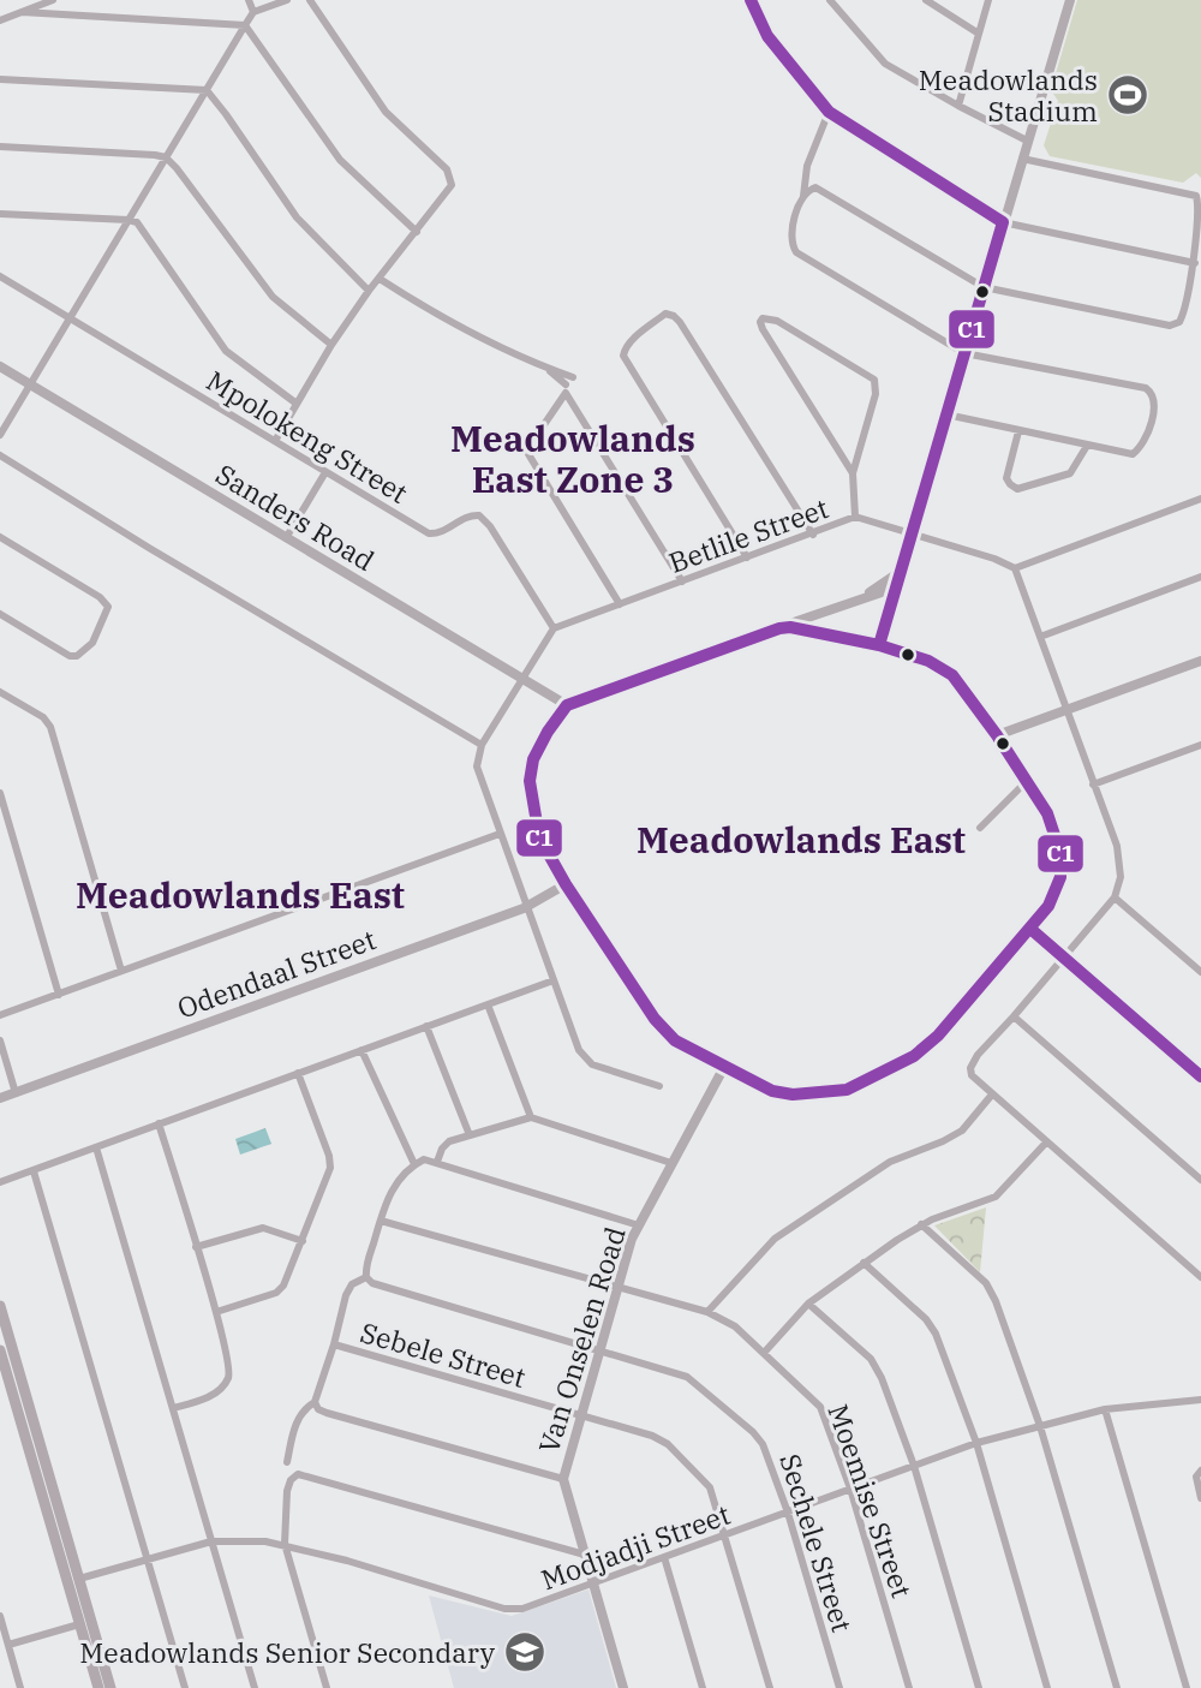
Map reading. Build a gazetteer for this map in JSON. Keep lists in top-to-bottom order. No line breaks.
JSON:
{"streets":{"street":["Mpolokeng Street","Sanders Road","Betlile Street","Odendaal Street","Van Onselen Road","Sebele Street","Moemise Street","Sechele Street","Modjadji Street"]},"crossings":[["Mpolokeng Street","Betlile Street"],["Van Onselen Road","Sebele Street"],["Van Onselen Road","Moemise Street"],["Van Onselen Road","Sechele Street"],["Van Onselen Road","Modjadji Street"],["Sebele Street","Modjadji Street"],["Moemise Street","Modjadji Street"],["Sechele Street","Modjadji Street"]],"districts":["Meadowlands East Zone 3","Meadowlands East","Meadowlands East"],"places":{"sports":["Meadowlands Stadium"],"school or university":["Meadowlands Senior Secondary"]},"lines":["transit line C1"]}
